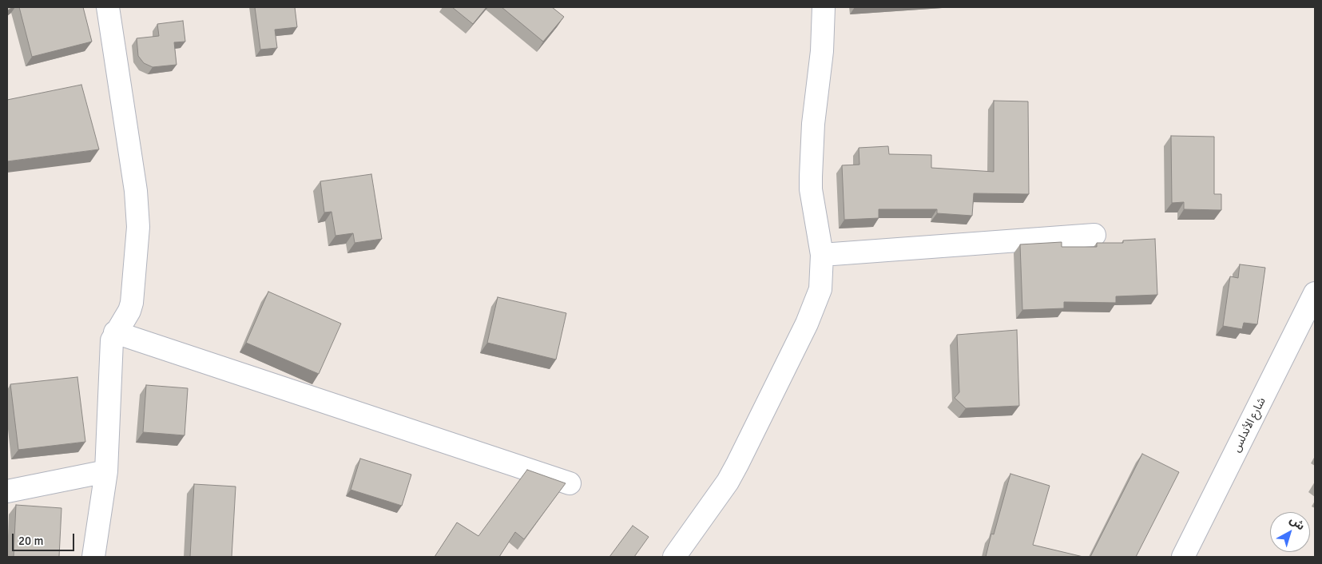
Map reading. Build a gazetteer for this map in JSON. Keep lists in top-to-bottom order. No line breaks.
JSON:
{"streets":{"street":["شارع الأندلس"]},"scale_bar":"20 m","north":"top right"}
